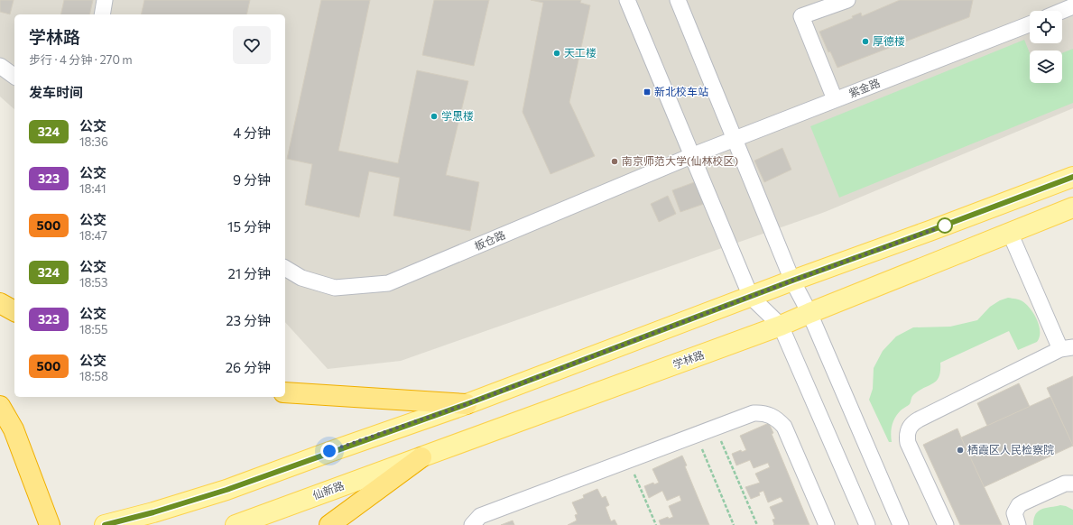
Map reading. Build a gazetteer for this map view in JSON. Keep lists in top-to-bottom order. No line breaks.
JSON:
{"streets":{"main road":["学林路","仙新路"],"street":["紫金路","板仓路"]},"crossings":[["紫金路","板仓路"],["学林路","仙新路"]],"places":{"other":["厚德楼","天工楼","学思楼","南京师范大学(仙林校区)","栖霞区人民检察院"],"transit":["新北校车站"]},"lines":["bus line 324"],"page":{"heading":[["学林路","步行 · 4 分钟 · 270 m"],"发车时间"],"list":[{"mark":"324","name":"公交","note":"18:36","value":"4 分钟"},{"mark":"323","name":"公交","note":"18:41","value":"9 分钟"},{"mark":"500","name":"公交","note":"18:47","value":"15 分钟"},{"mark":"324","name":"公交","note":"18:53","value":"21 分钟"},{"mark":"323","name":"公交","note":"18:55","value":"23 分钟"},{"mark":"500","name":"公交","note":"18:58","value":"26 分钟"}]}}
